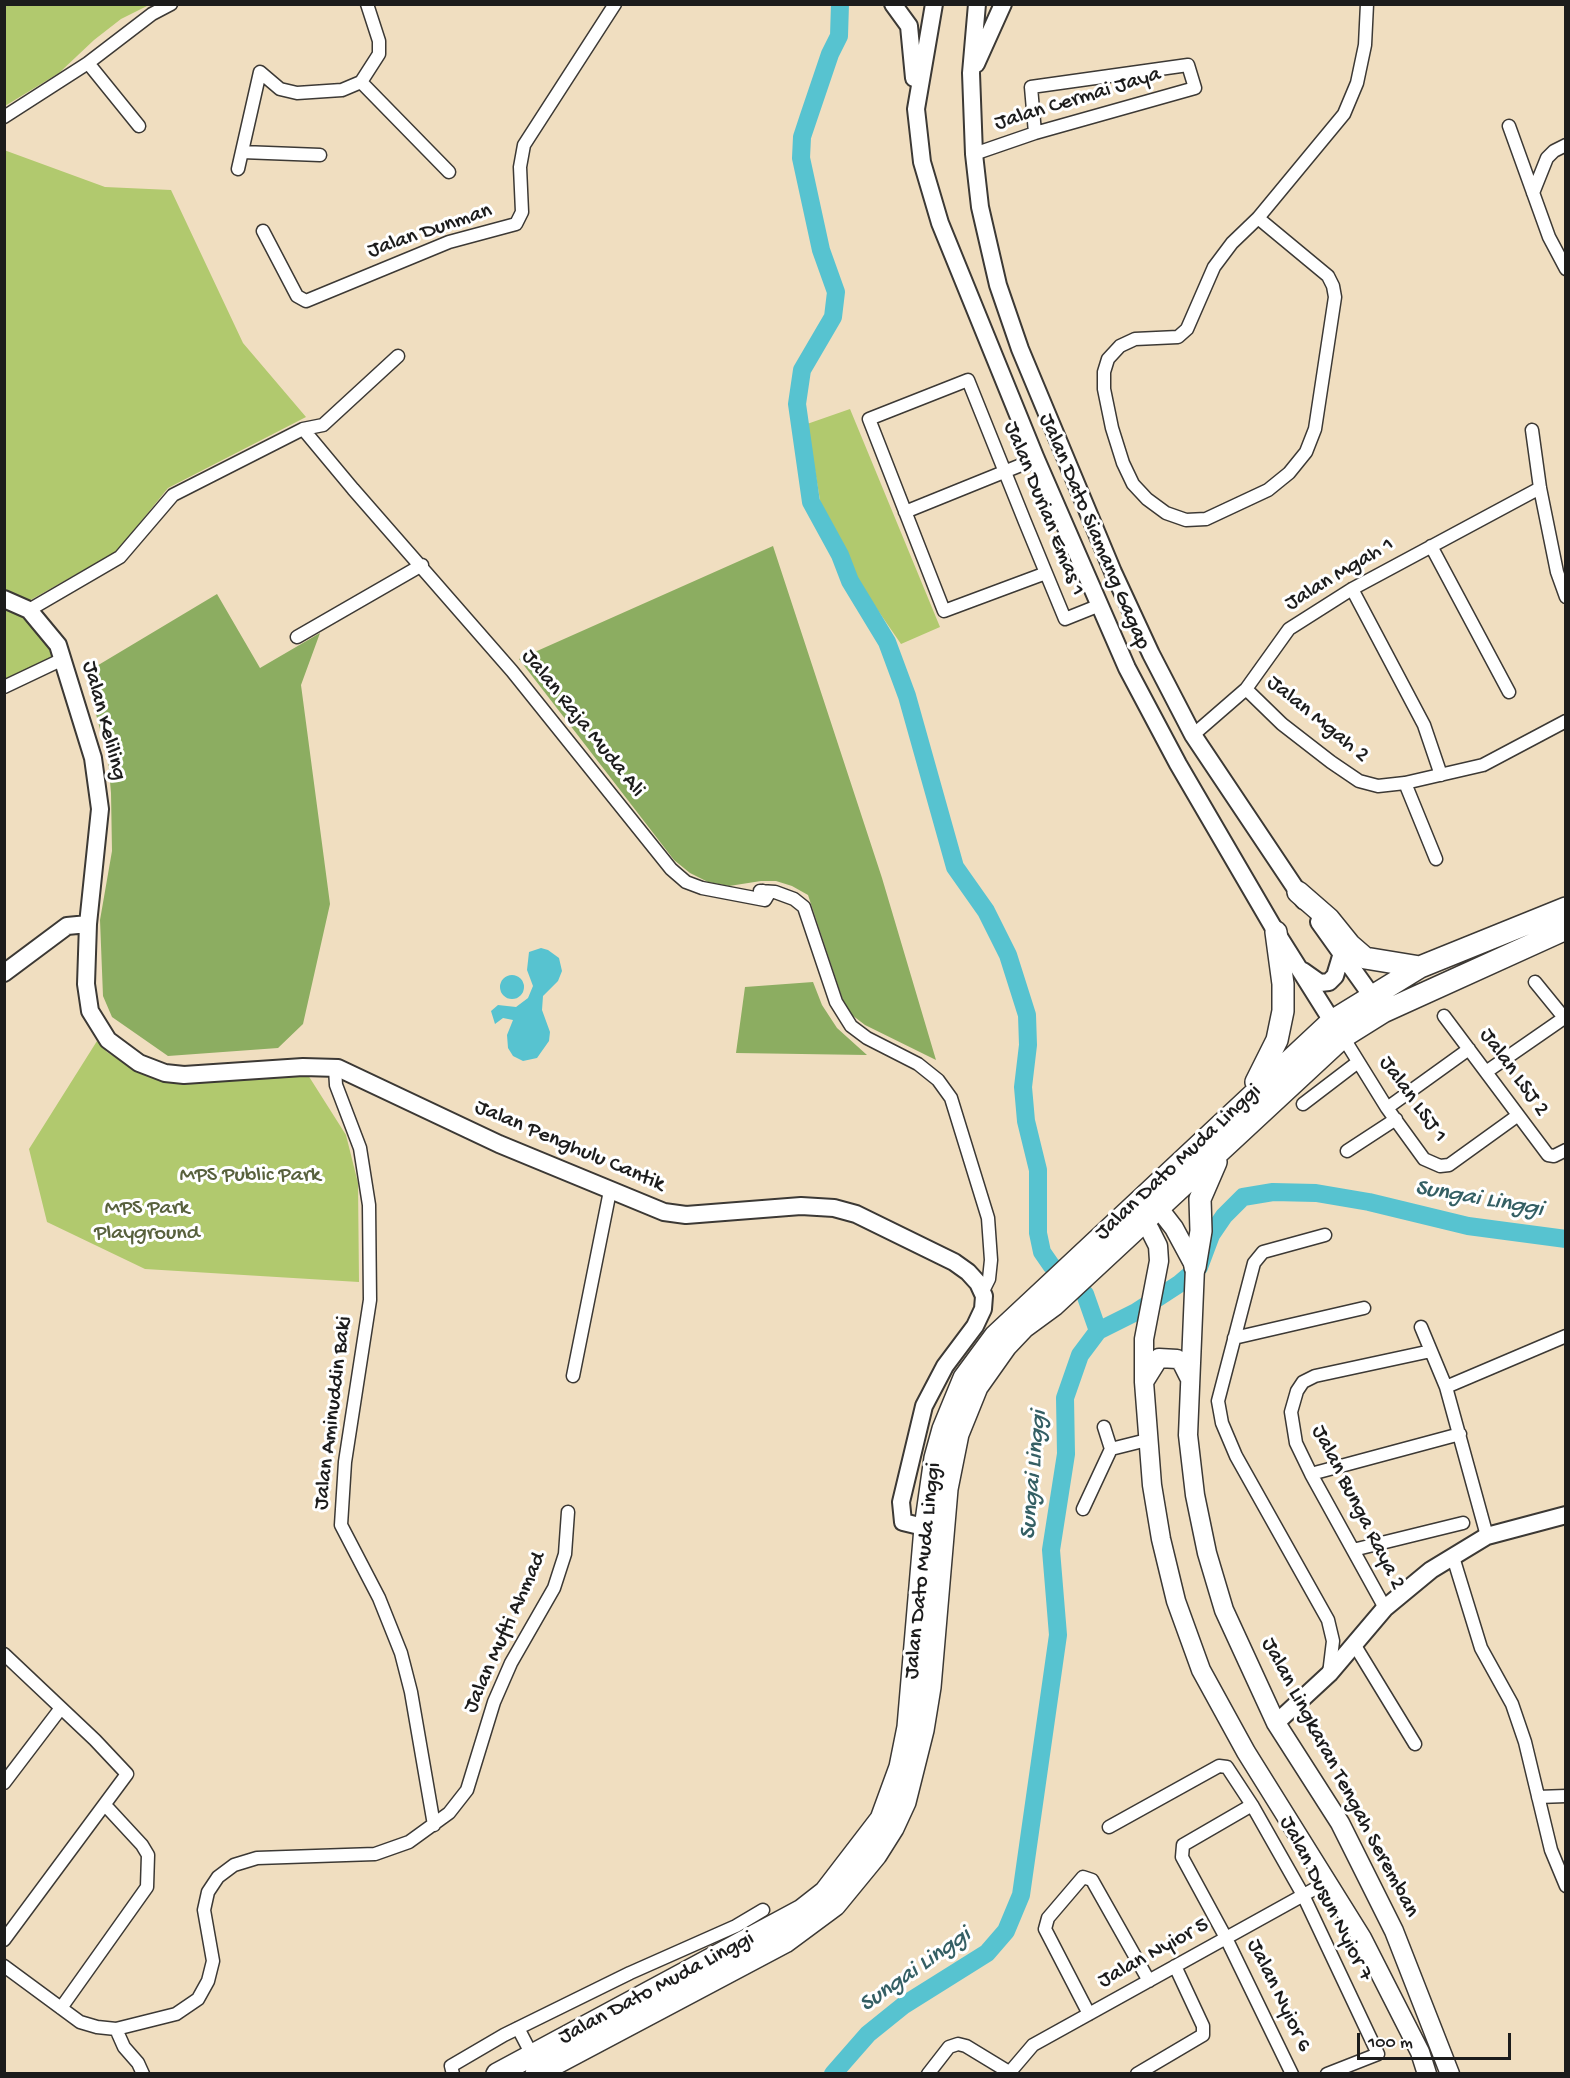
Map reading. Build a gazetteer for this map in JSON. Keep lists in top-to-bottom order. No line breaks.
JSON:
{"streets":{"highway":["Jalan Dato Muda Linggi"],"main road":["Jalan Dato Siamang Gagap","Jalan Keliling","Jalan Penghulu Cantik","Jalan Lingkaran Tengah Seremban"],"street":["Jalan Cermai Jaya","Jalan Dunman","Jalan Durian Emas 1","Jalan Mgah 1","Jalan Mgah 2","Jalan Raja Muda Ali","Jalan LSJ 2","Jalan LSJ 1","Jalan Aminuddin Baki","Jalan Bunga Raya 2","Jalan Mufti Ahmad","Jalan Dusun Nyior 7","Jalan Nyior 5","Jalan Nyior 6"]},"crossings":[["Jalan Cermai Jaya","Jalan Dato Siamang Gagap"],["Jalan Durian Emas 1","Jalan Dato Siamang Gagap"],["Jalan Dato Siamang Gagap","Jalan Mgah 1"],["Jalan Dato Siamang Gagap","Jalan LSJ 1"],["Jalan Dato Siamang Gagap","Jalan Dato Muda Linggi"],["Jalan Mgah 1","Jalan Mgah 2"],["Jalan Keliling","Jalan Penghulu Cantik"],["Jalan Raja Muda Ali","Jalan Penghulu Cantik"],["Jalan LSJ 2","Jalan LSJ 1"],["Jalan LSJ 1","Jalan Dato Muda Linggi"],["Jalan Penghulu Cantik","Jalan Aminuddin Baki"],["Jalan Aminuddin Baki","Jalan Mufti Ahmad"],["Jalan Dusun Nyior 7","Jalan Nyior 5"],["Jalan Dusun Nyior 7","Jalan Nyior 6"],["Jalan Nyior 5","Jalan Nyior 6"]],"water":["Sungai Linggi"],"parks":["MPS Public Park","MPS Park Playground"],"scale_bar":"100 m"}
